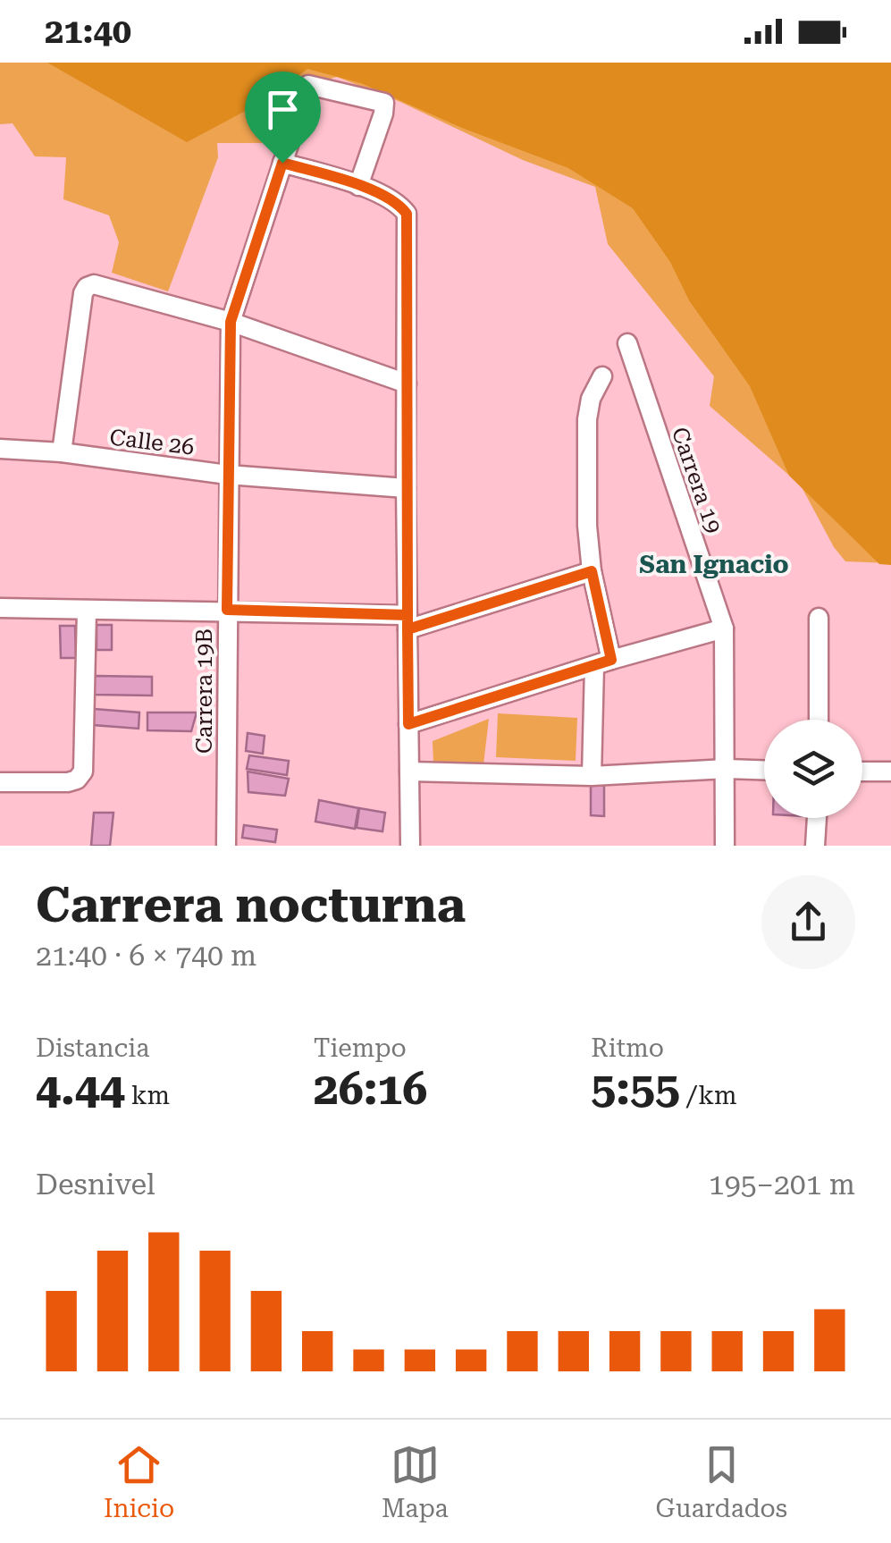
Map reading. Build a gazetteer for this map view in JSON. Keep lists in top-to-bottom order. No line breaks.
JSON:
{"streets":{"street":["Calle 26","Carrera 19","Carrera 19B"]},"crossings":[["Calle 26","Carrera 19B"]],"districts":["San Ignacio"],"page":{"status":"21:40","heading":["Carrera nocturna","21:40 · 6 × 740 m"],"stats":[["Distancia","4.44 km"],["Tiempo","26:16"],["Ritmo","5:55 /km"]],"chart":["Desnivel","195–201 m"],"tabs":["Inicio","Mapa","Guardados"]}}
